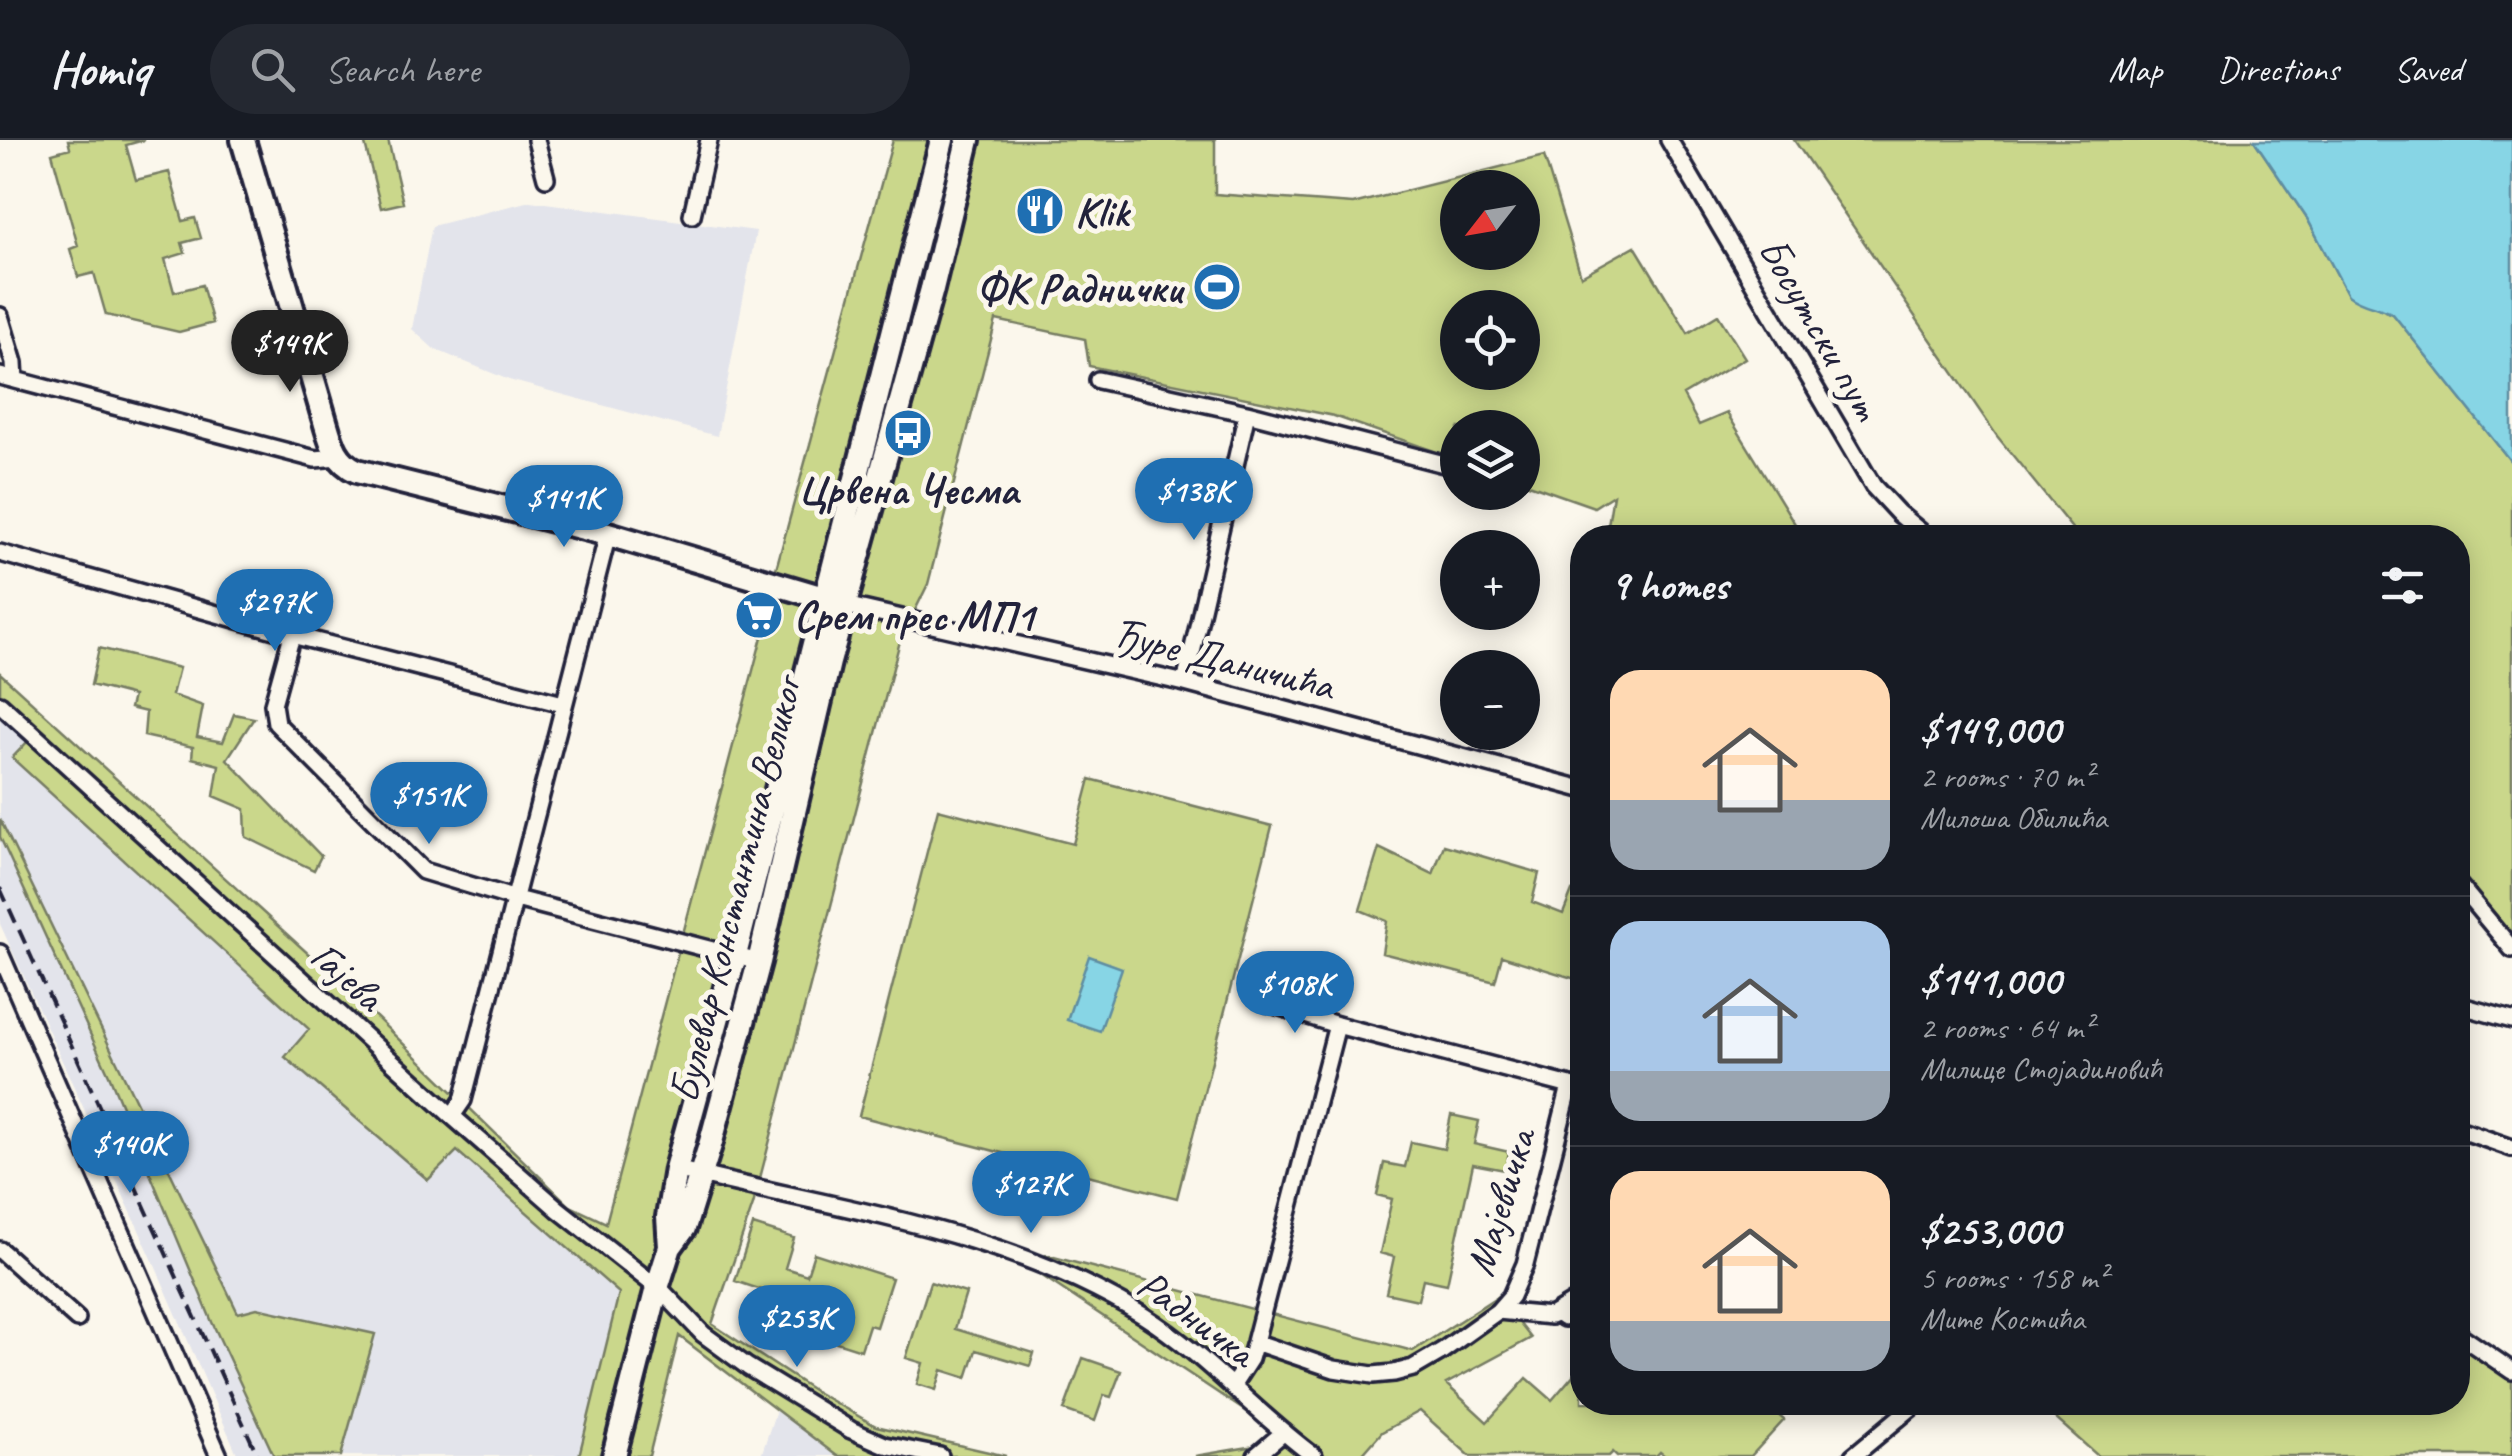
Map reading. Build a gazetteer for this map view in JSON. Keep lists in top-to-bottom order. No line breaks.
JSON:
{"streets":{"main road":["Булевар Константина Великог"],"street":["Босутски пут","Ђуре Даничића","Гајева","Мајевичка","Радничка"]},"crossings":[["Ђуре Даничића","Булевар Константина Великог"],["Булевар Константина Великог","Гајева"],["Булевар Константина Великог","Радничка"]],"places":{"restaurant":["Klik"],"sports":["ФК Раднички"],"bus stop":["Црвена Чесма"],"supermarket":["Срем прес МП1"]},"north":"bottom left","page":{"header":"Homiq","search":"Search here","nav":["Map","Directions","Saved"],"map_buttons":["+","−"],"price":["$149K","$138K","$141K","$297K","$151K","$108K","$140K","$127K","$253K"],"heading":"9 homes","list":[{"name":"$149,000","note":"2 rooms · 70 m² · Милоша Обилића"},{"name":"$141,000","note":"2 rooms · 64 m² · Милице Стојадиновић"},{"name":"$253,000","note":"5 rooms · 158 m² · Мите Костића"}]}}
